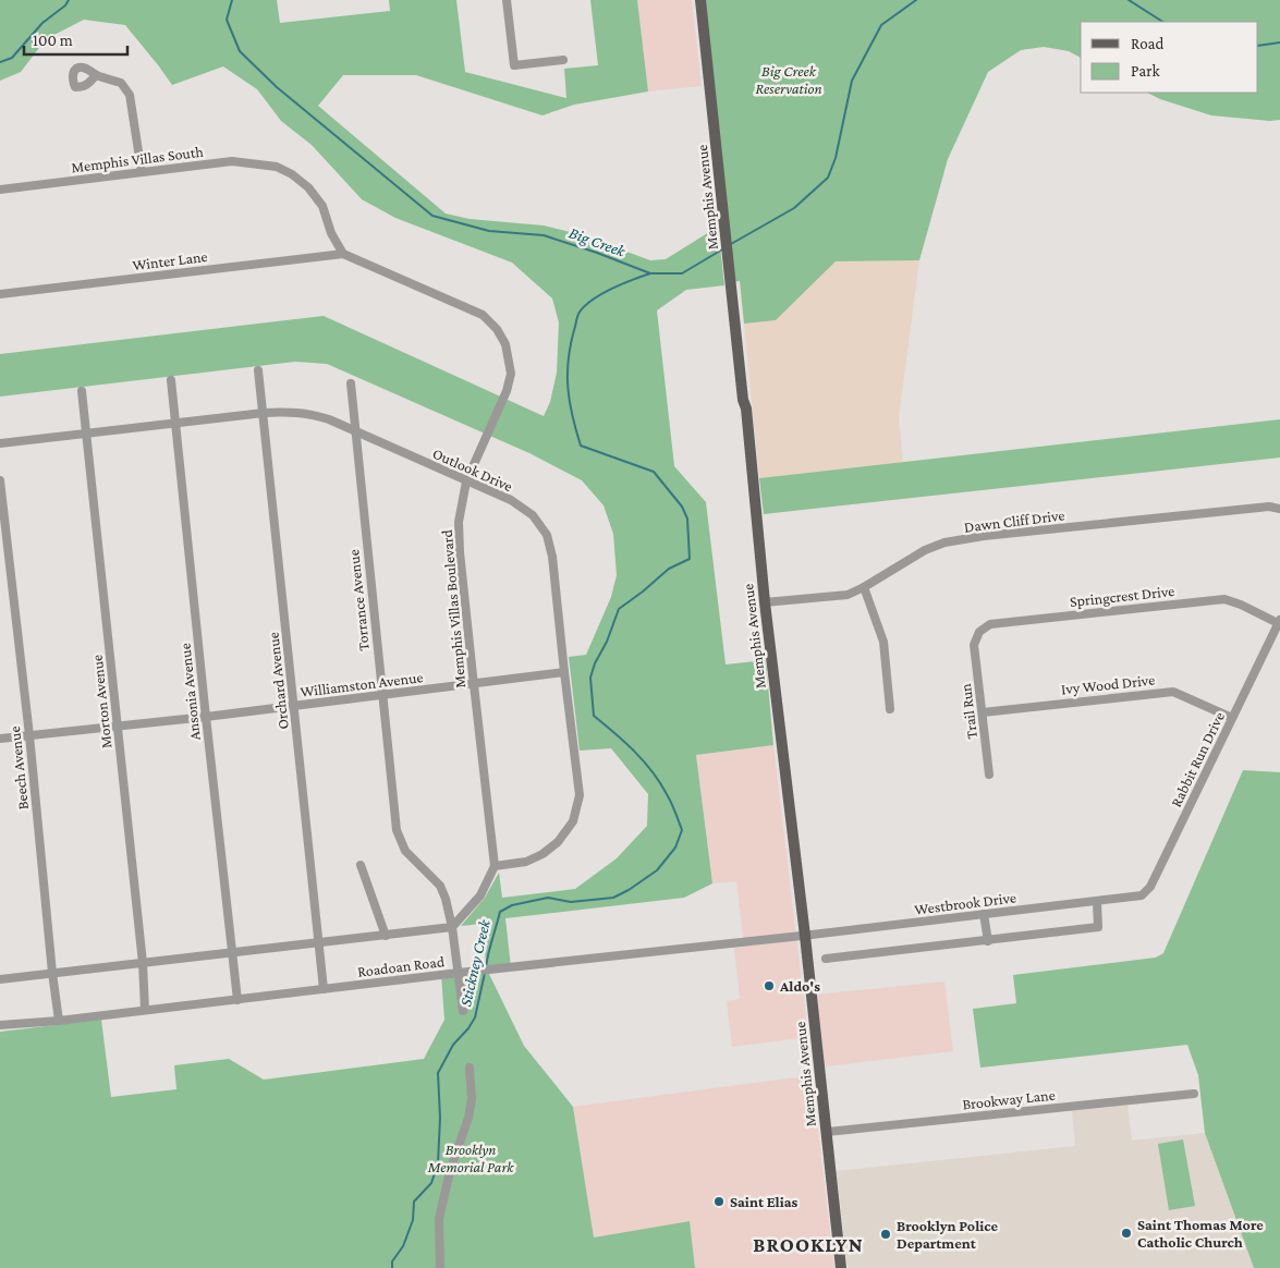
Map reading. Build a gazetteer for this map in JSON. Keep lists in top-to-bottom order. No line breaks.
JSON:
{"streets":{"main road":["Memphis Avenue"],"street":["Memphis Villas South","Winter Lane","Outlook Drive","Dawn Cliff Drive","Springcrest Drive","Torrance Avenue","Memphis Villas Boulevard","Orchard Avenue","Williamston Avenue","Ivy Wood Drive","Ansonia Avenue","Morton Avenue","Trail Run","Rabbit Run Drive","Beech Avenue","Westbrook Drive","Roadoan Road","Brookway Lane"]},"crossings":[["Memphis Villas South","Winter Lane"],["Memphis Villas South","Memphis Villas Boulevard"],["Memphis Avenue","Dawn Cliff Drive"],["Memphis Avenue","Westbrook Drive"],["Memphis Avenue","Roadoan Road"],["Memphis Avenue","Brookway Lane"],["Winter Lane","Memphis Villas Boulevard"],["Outlook Drive","Torrance Avenue"],["Outlook Drive","Memphis Villas Boulevard"],["Outlook Drive","Orchard Avenue"],["Outlook Drive","Williamston Avenue"],["Outlook Drive","Ansonia Avenue"],["Outlook Drive","Morton Avenue"],["Springcrest Drive","Trail Run"],["Springcrest Drive","Rabbit Run Drive"],["Torrance Avenue","Williamston Avenue"],["Memphis Villas Boulevard","Williamston Avenue"],["Orchard Avenue","Williamston Avenue"],["Orchard Avenue","Roadoan Road"],["Williamston Avenue","Ansonia Avenue"],["Williamston Avenue","Morton Avenue"],["Williamston Avenue","Beech Avenue"],["Ivy Wood Drive","Trail Run"],["Ivy Wood Drive","Rabbit Run Drive"],["Ansonia Avenue","Roadoan Road"],["Morton Avenue","Roadoan Road"],["Rabbit Run Drive","Westbrook Drive"],["Beech Avenue","Roadoan Road"],["Westbrook Drive","Roadoan Road"]],"districts":["BROOKLYN"],"water":["Big Creek","Stickney Creek"],"parks":["Big Creek Reservation","Brooklyn Memorial Park"],"places":["Aldo's","Saint Elias","Saint Thomas More Catholic Church","Brooklyn Police Department"],"legend":["Road","Park"],"scale_bar":"100 m"}
